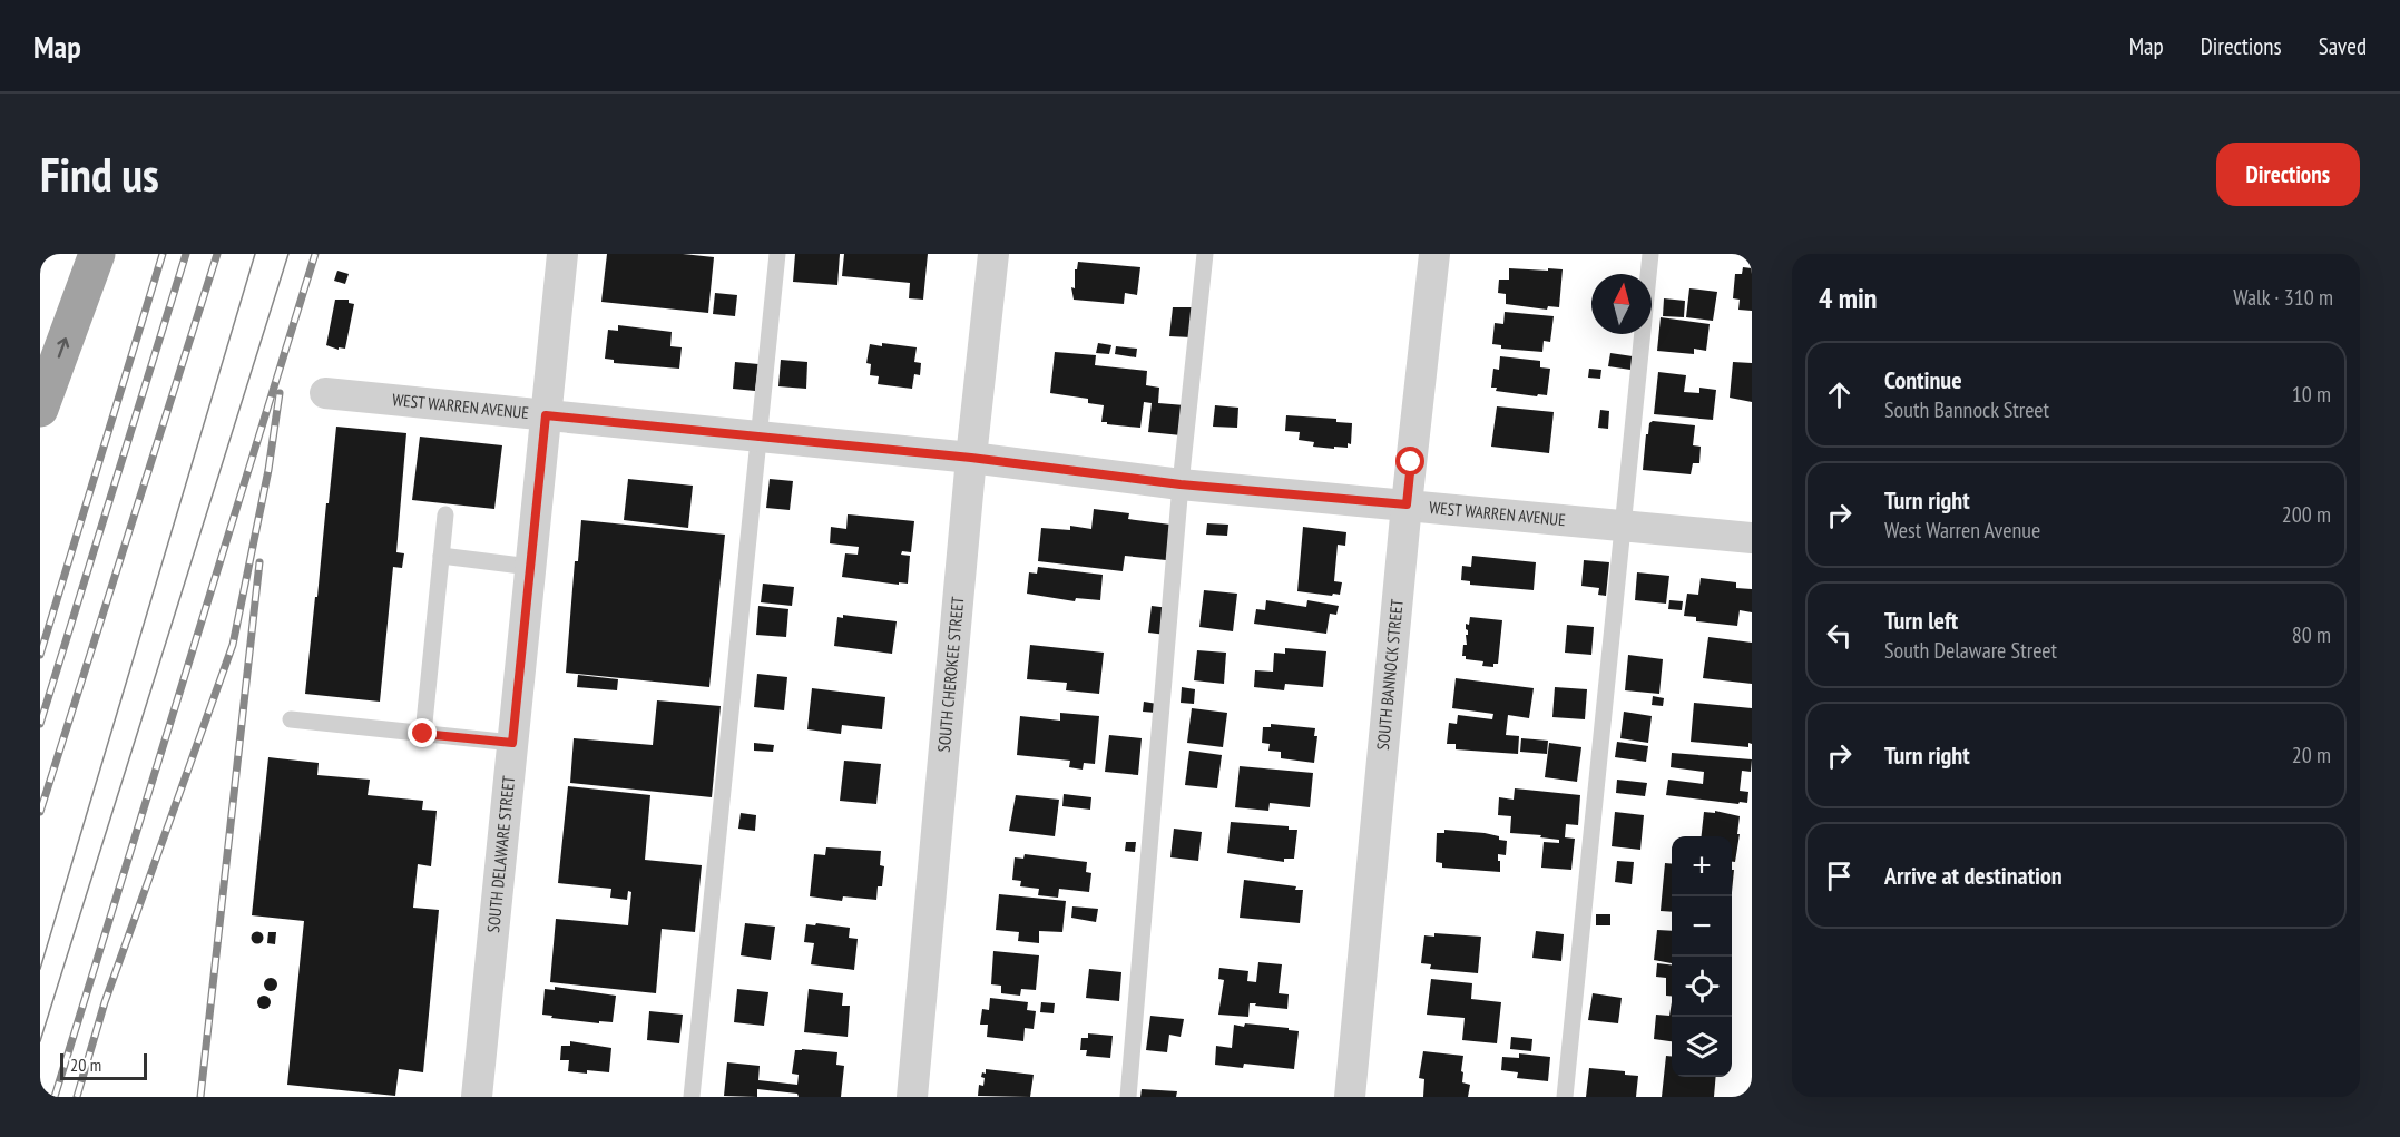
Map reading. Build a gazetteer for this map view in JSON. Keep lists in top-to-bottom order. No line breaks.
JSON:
{"streets":{"street":["WEST WARREN AVENUE","SOUTH CHEROKEE STREET","SOUTH BANNOCK STREET","SOUTH DELAWARE STREET"]},"crossings":[["WEST WARREN AVENUE","SOUTH CHEROKEE STREET"],["WEST WARREN AVENUE","SOUTH BANNOCK STREET"],["WEST WARREN AVENUE","SOUTH DELAWARE STREET"]],"scale_bar":"20 m","north":"top","page":{"header":"Map","nav":["Map","Directions","Saved"],"buttons":"Directions","title":"Find us","heading":["4 min","Walk · 310 m"],"list":[["Continue","South Bannock Street","10 m"],["Turn right","West Warren Avenue","200 m"],["Turn left","South Delaware Street","80 m"],["Turn right","20 m"],"Arrive at destination"],"map_buttons":["+","−"],"scale":"20 m"}}
